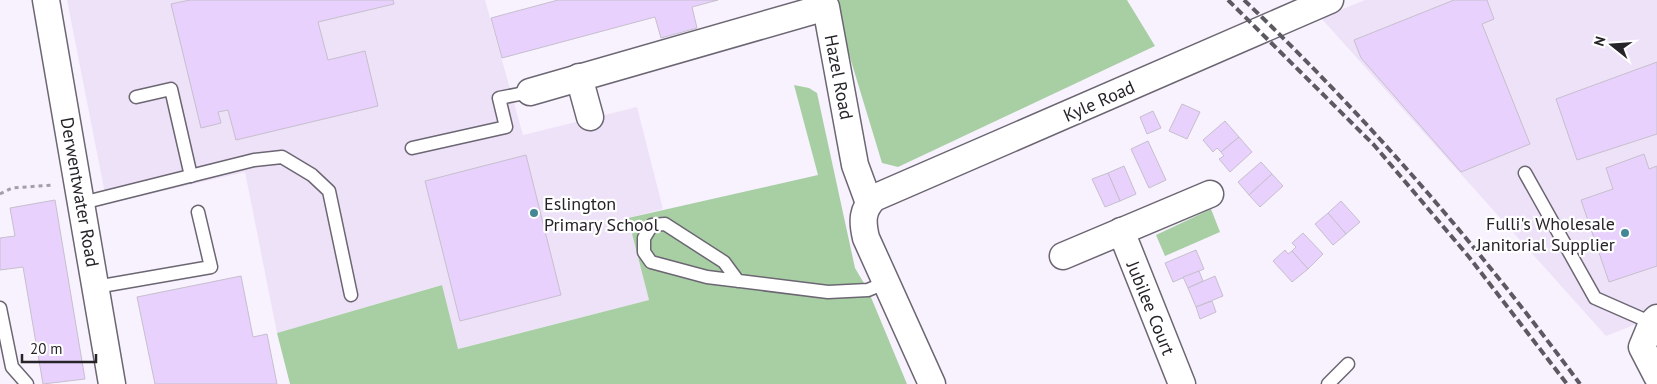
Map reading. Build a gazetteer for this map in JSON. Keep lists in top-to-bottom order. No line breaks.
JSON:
{"streets":{"street":["Hazel Road","Kyle Road","Derwentwater Road","Jubilee Court"]},"crossings":[["Hazel Road","Kyle Road"]],"places":["Eslington Primary School","Fulli's Wholesale Janitorial Supplier"],"scale_bar":"20 m","north":"left"}
